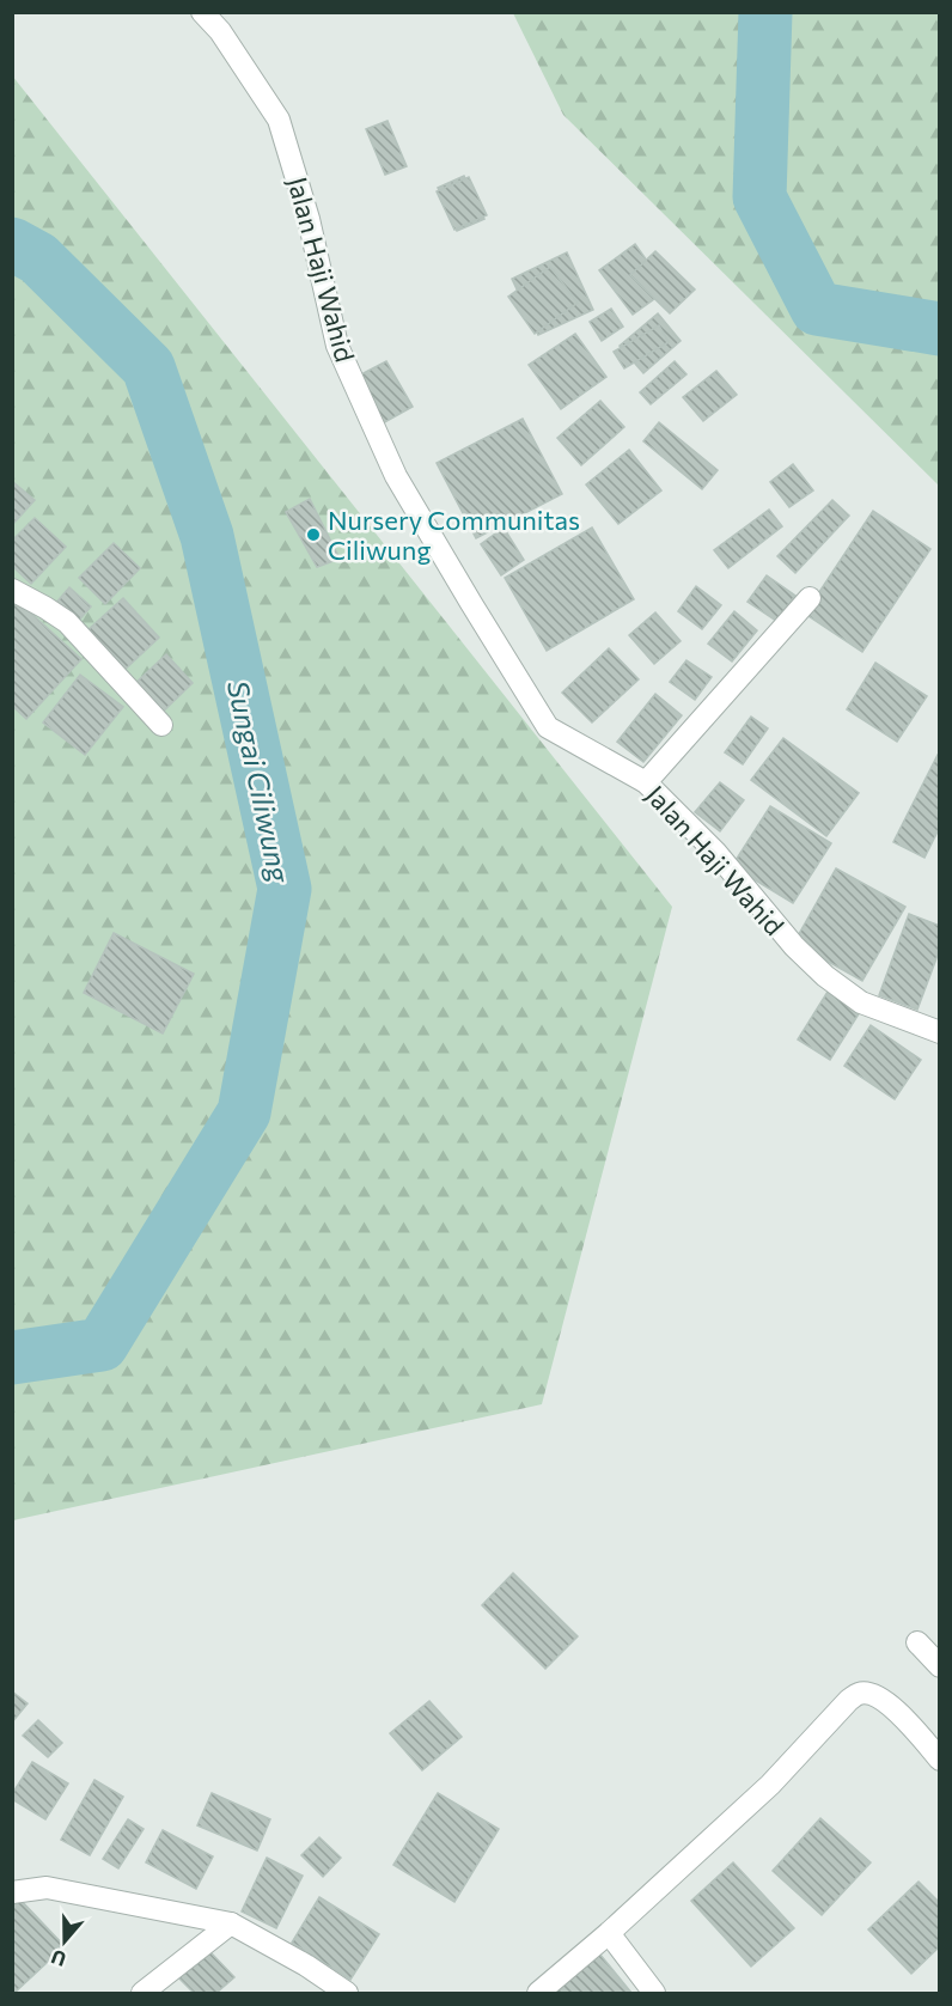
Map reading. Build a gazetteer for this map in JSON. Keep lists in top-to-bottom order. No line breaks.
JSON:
{"streets":{"street":["Jalan Haji Wahid"]},"water":["Sungai Ciliwung"],"places":["Nursery Communitas Ciliwung"],"north":"bottom"}
